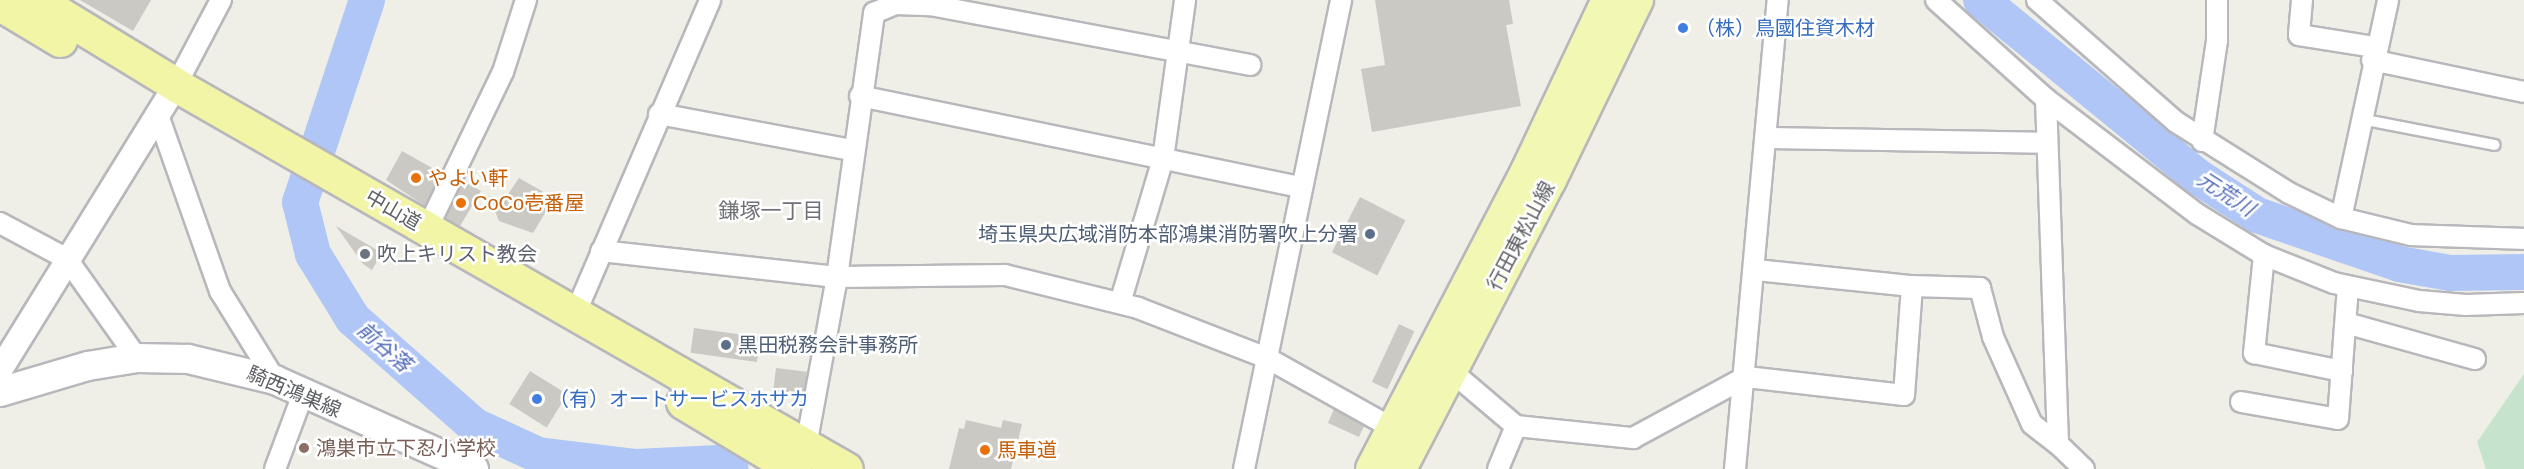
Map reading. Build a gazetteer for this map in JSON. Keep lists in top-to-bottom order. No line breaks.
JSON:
{"streets":{"highway":["中山道"],"main road":["行田東松山線","騎西鴻巣線"]},"districts":["鎌塚一丁目"],"water":["元荒川","前谷落"],"places":["（株）鳥國住資木材","やよい軒","CoCo壱番屋","埼玉県央広域消防本部鴻巣消防署吹上分署","吹上キリスト教会","黒田税務会計事務所","（有）オートサービスホサカ","鴻巣市立下忍小学校","馬車道"]}
